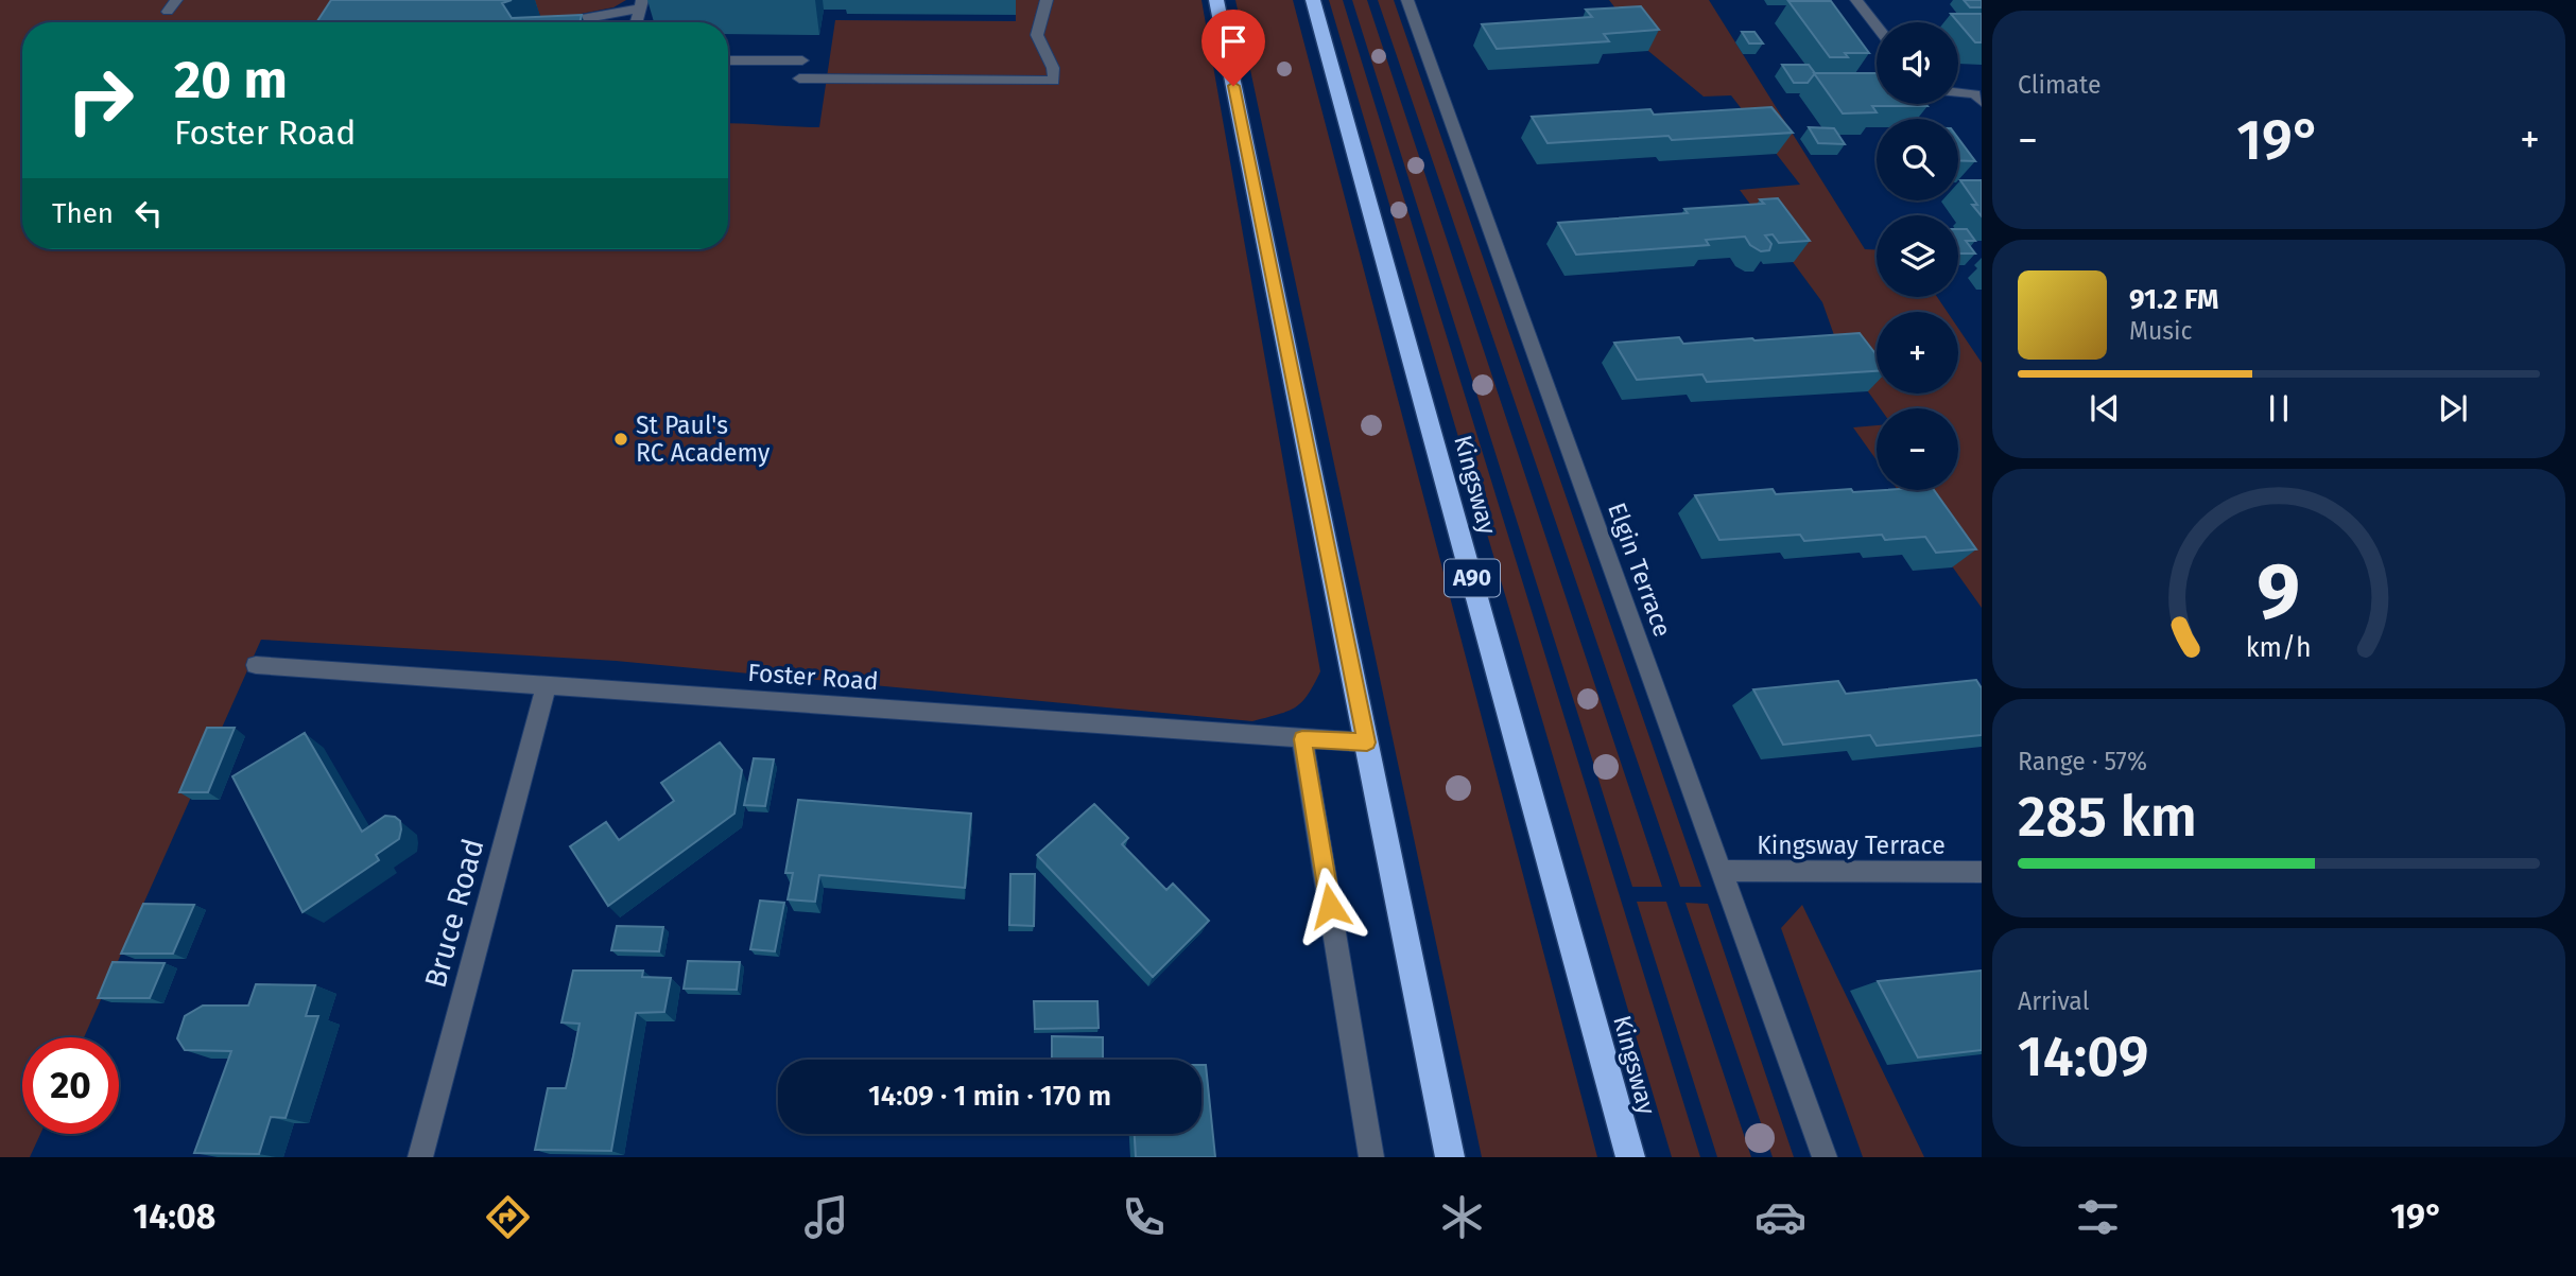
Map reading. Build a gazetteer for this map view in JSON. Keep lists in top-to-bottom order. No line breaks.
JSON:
{"streets":{"highway":["Kingsway","A90"],"street":["Elgin Terrace","Foster Road","Kingsway Terrace","Bruce Road"]},"crossings":[["Elgin Terrace","Kingsway Terrace"],["Foster Road","Bruce Road"]],"places":["St Paul's RC Academy"],"page":{"tile":["Climate",["Range · 57%","285 km"],["Arrival","14:09"]],"map_buttons":["+","−"],"turn":["20 m","Foster Road"],"heat":["−","19°","+"],"then":"Then","song":["91.2 FM","Music"],"limit":"20","trip":"14:09 · 1 min · 170 m","tabs":["14:08","19°"],"gauge":["9","km/h"]}}
